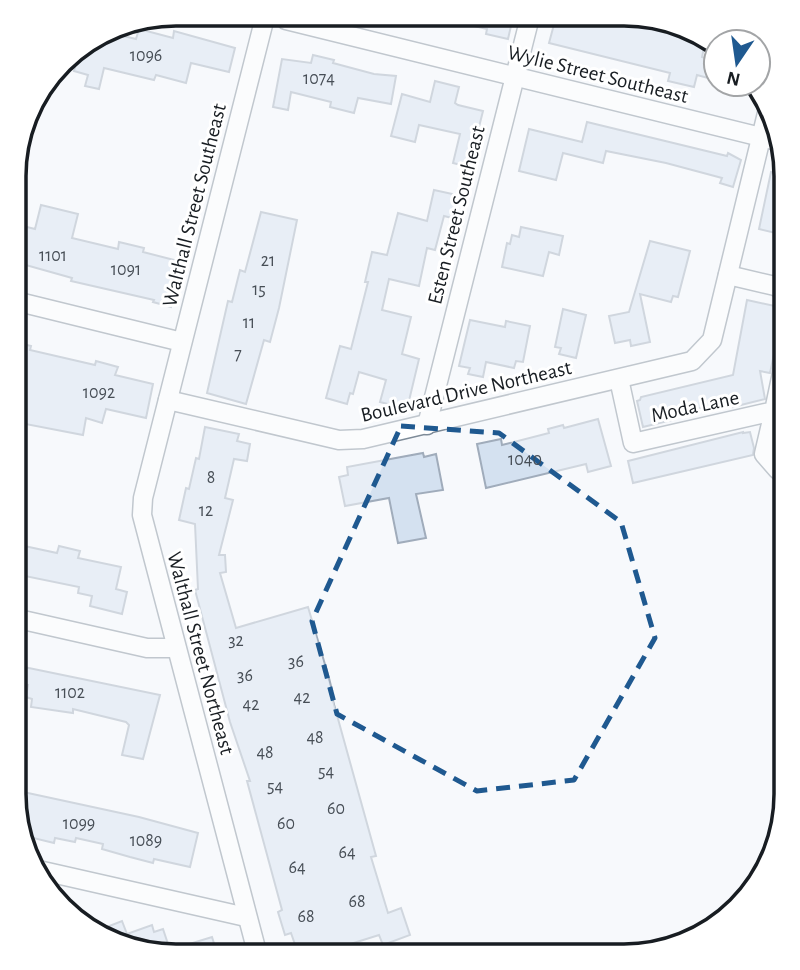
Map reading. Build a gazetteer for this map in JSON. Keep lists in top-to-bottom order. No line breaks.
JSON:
{"streets":{"street":["Wylie Street Southeast","Walthall Street Southeast","Esten Street Southeast","Boulevard Drive Northeast","Moda Lane","Walthall Street Northeast"]},"crossings":[["Wylie Street Southeast","Esten Street Southeast"],["Walthall Street Southeast","Boulevard Drive Northeast"],["Walthall Street Southeast","Walthall Street Northeast"],["Esten Street Southeast","Boulevard Drive Northeast"],["Boulevard Drive Northeast","Moda Lane"],["Boulevard Drive Northeast","Walthall Street Northeast"]],"house_numbers":["1096","1074","1101","21","1091","15","11","7","1092","1040","8","12","32","36","36","1102","42","42","48","48","54","54","60","1099","60","1089","64","64","68","68"],"north":"bottom"}
